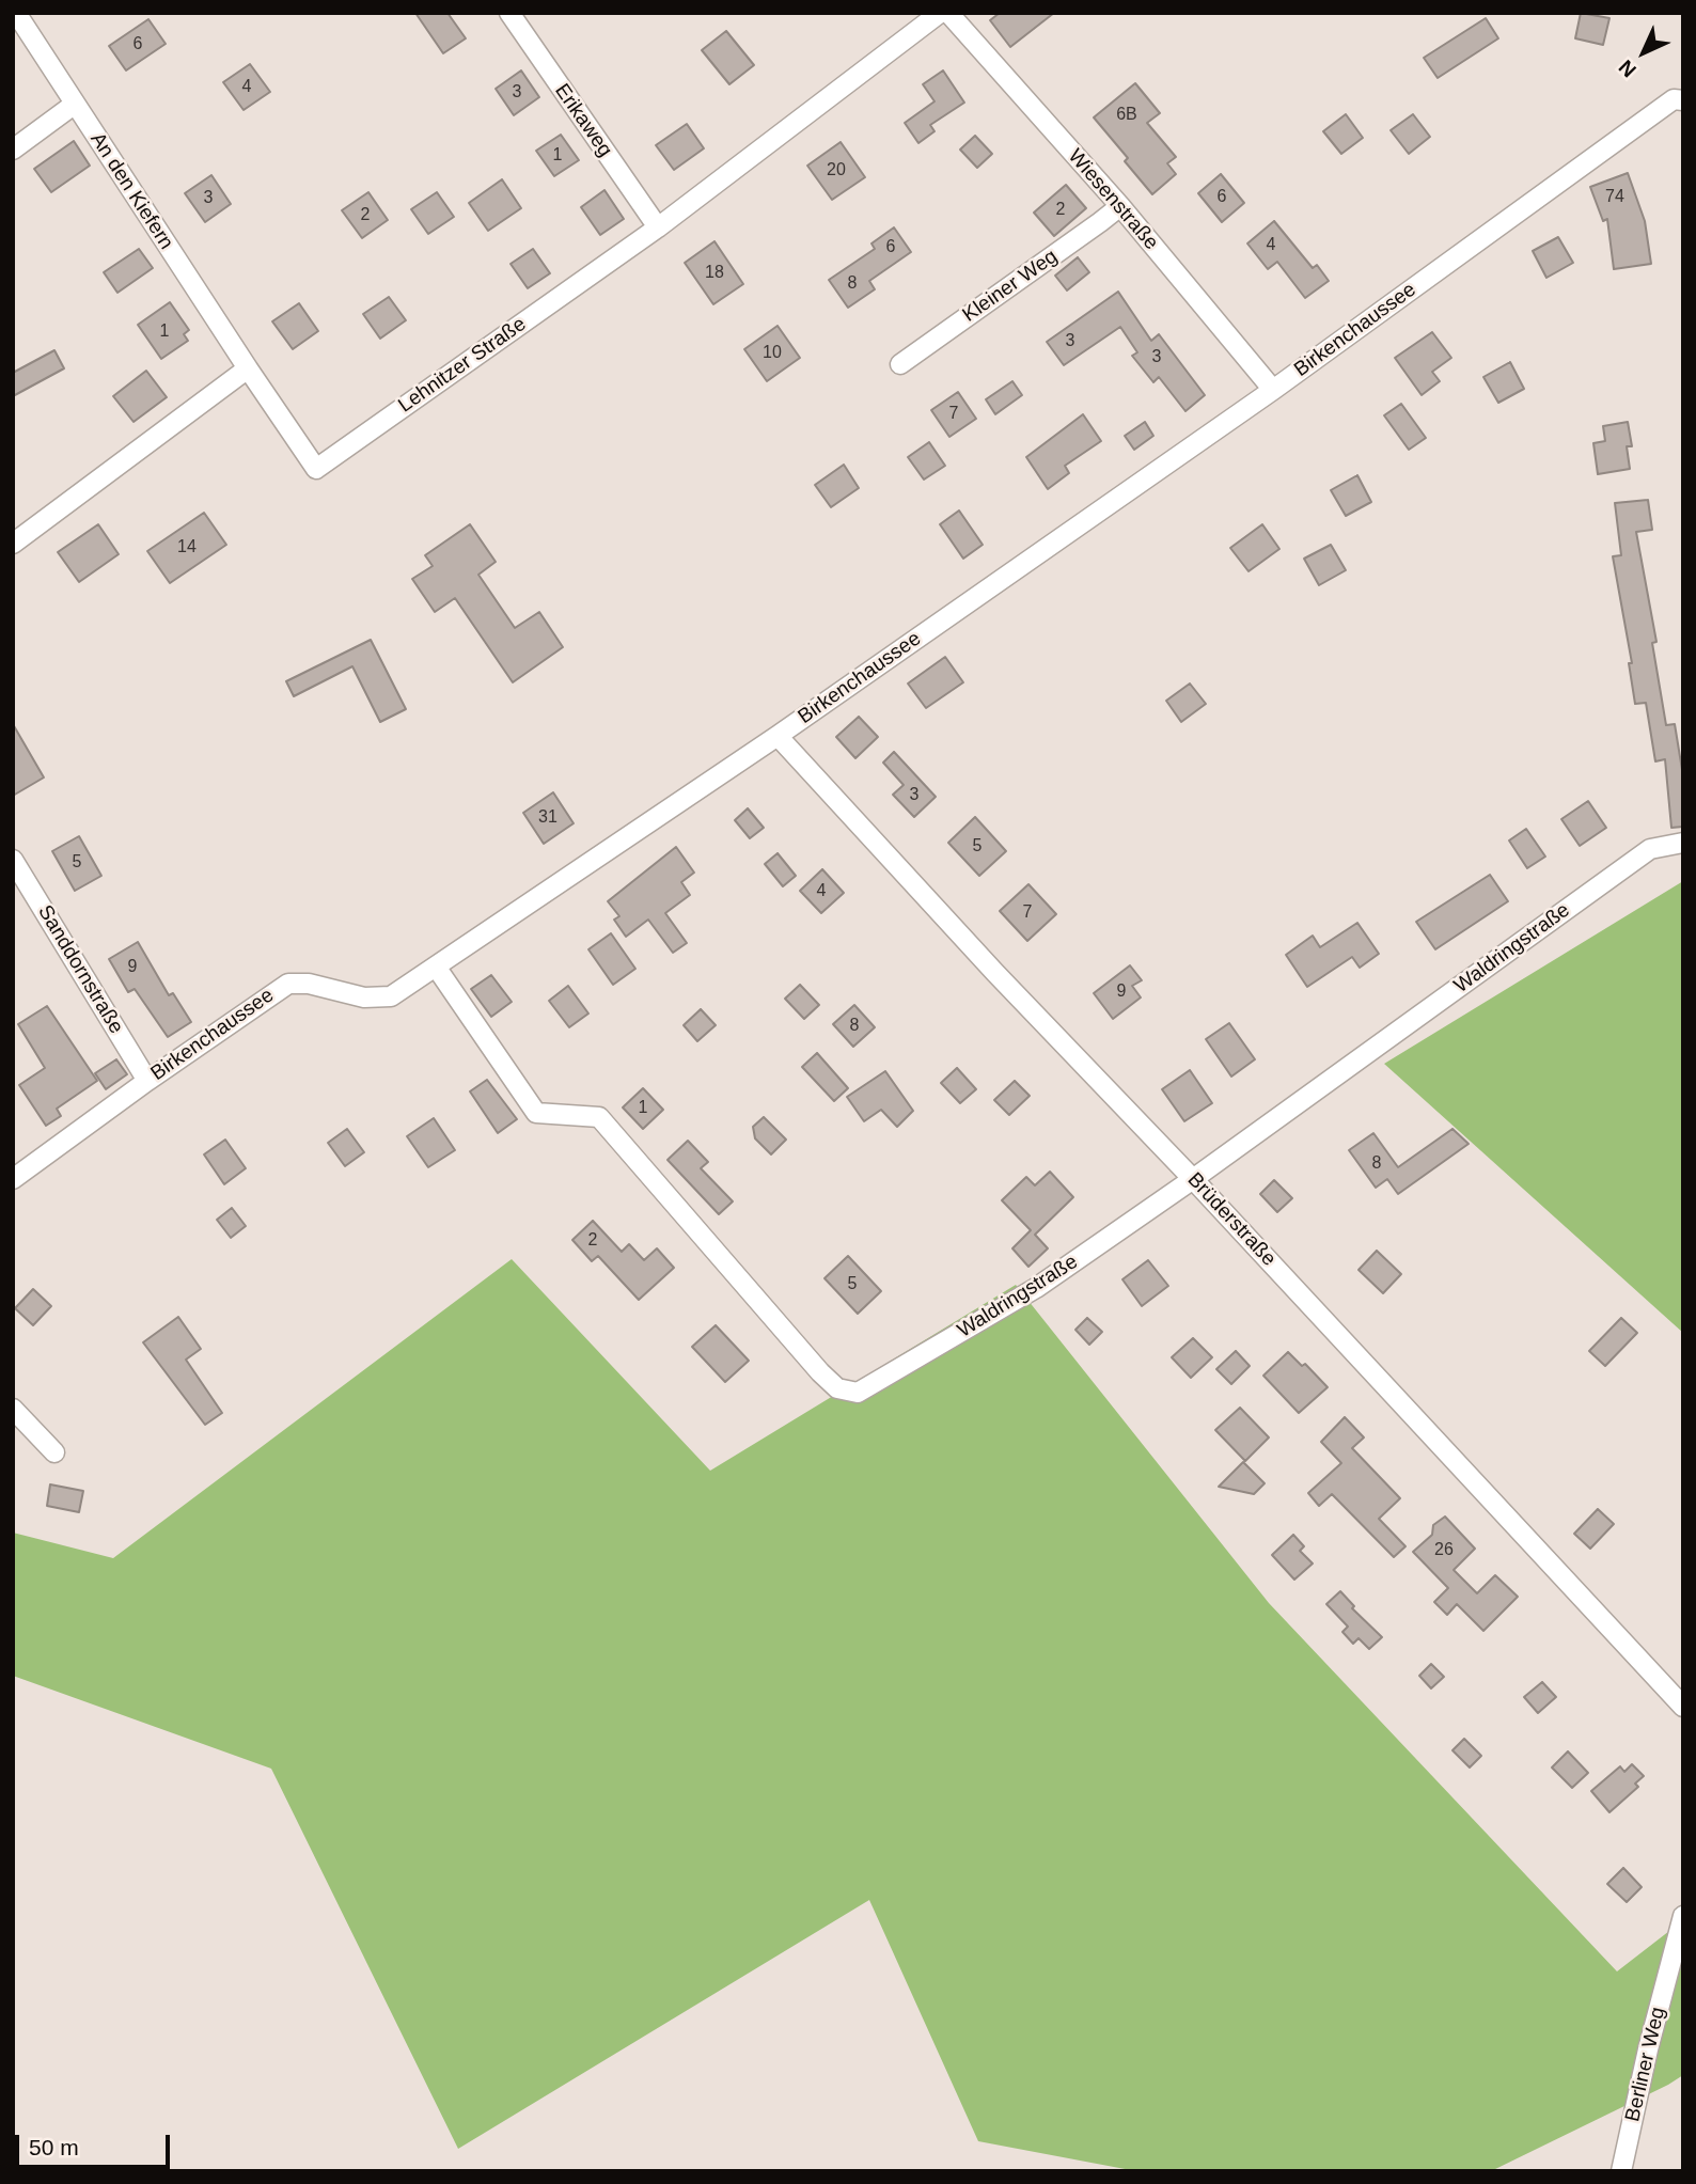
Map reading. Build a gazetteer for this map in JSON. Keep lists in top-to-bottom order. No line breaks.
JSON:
{"streets":{"street":["Erikaweg","An den Kiefern","Wiesenstraße","Kleiner Weg","Birkenchaussee","Lehnitzer Straße","Waldringstraße","Sanddornstraße","Brüderstraße","Berliner Weg"]},"crossings":[["Erikaweg","Lehnitzer Straße"],["An den Kiefern","Lehnitzer Straße"],["Wiesenstraße","Kleiner Weg"],["Wiesenstraße","Birkenchaussee"],["Birkenchaussee","Waldringstraße"],["Birkenchaussee","Sanddornstraße"],["Birkenchaussee","Brüderstraße"],["Waldringstraße","Brüderstraße"]],"house_numbers":["6","4","3","6B","1","20","6","74","3","2","2","4","6","18","8","1","3","10","3","7","14","3","31","5","5","4","7","9","9","8","1","8","2","5","26"],"scale_bar":"50 m","north":"bottom left"}
